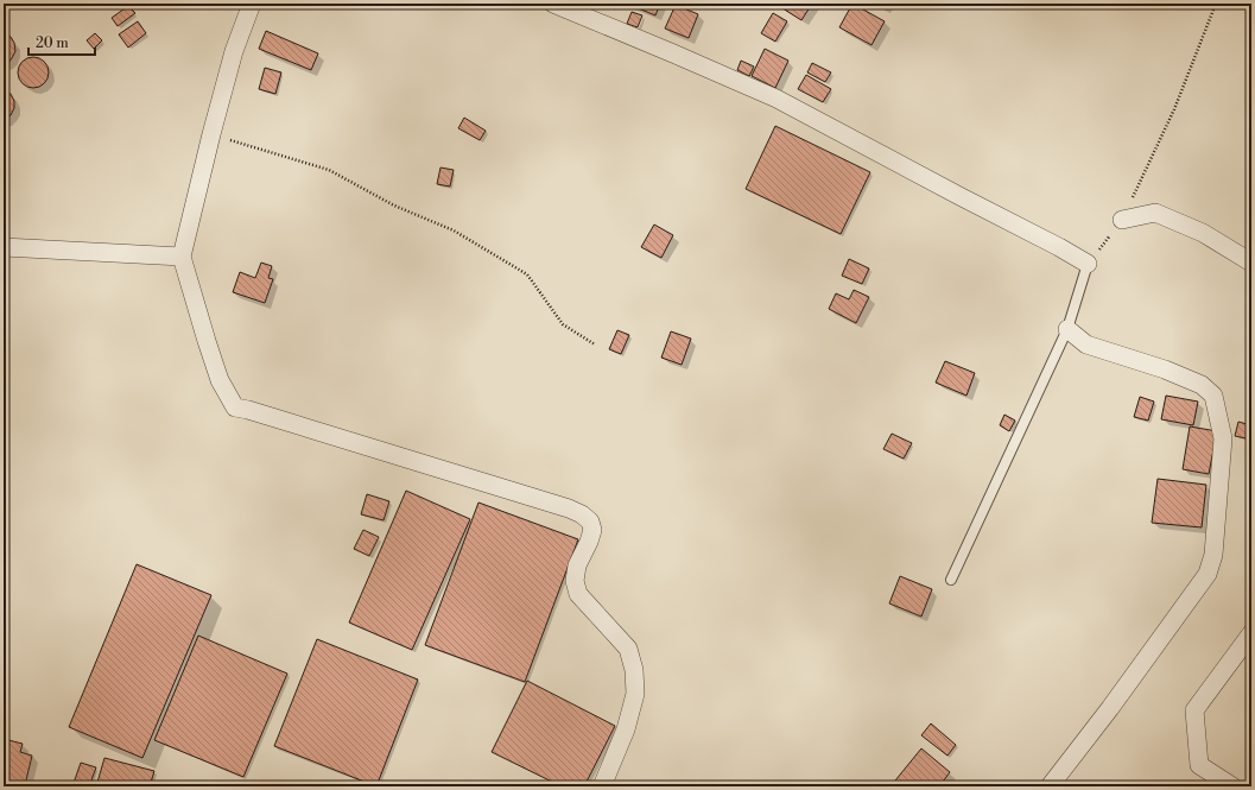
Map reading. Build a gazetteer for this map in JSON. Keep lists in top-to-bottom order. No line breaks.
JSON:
{"scale_bar":"20 m"}
